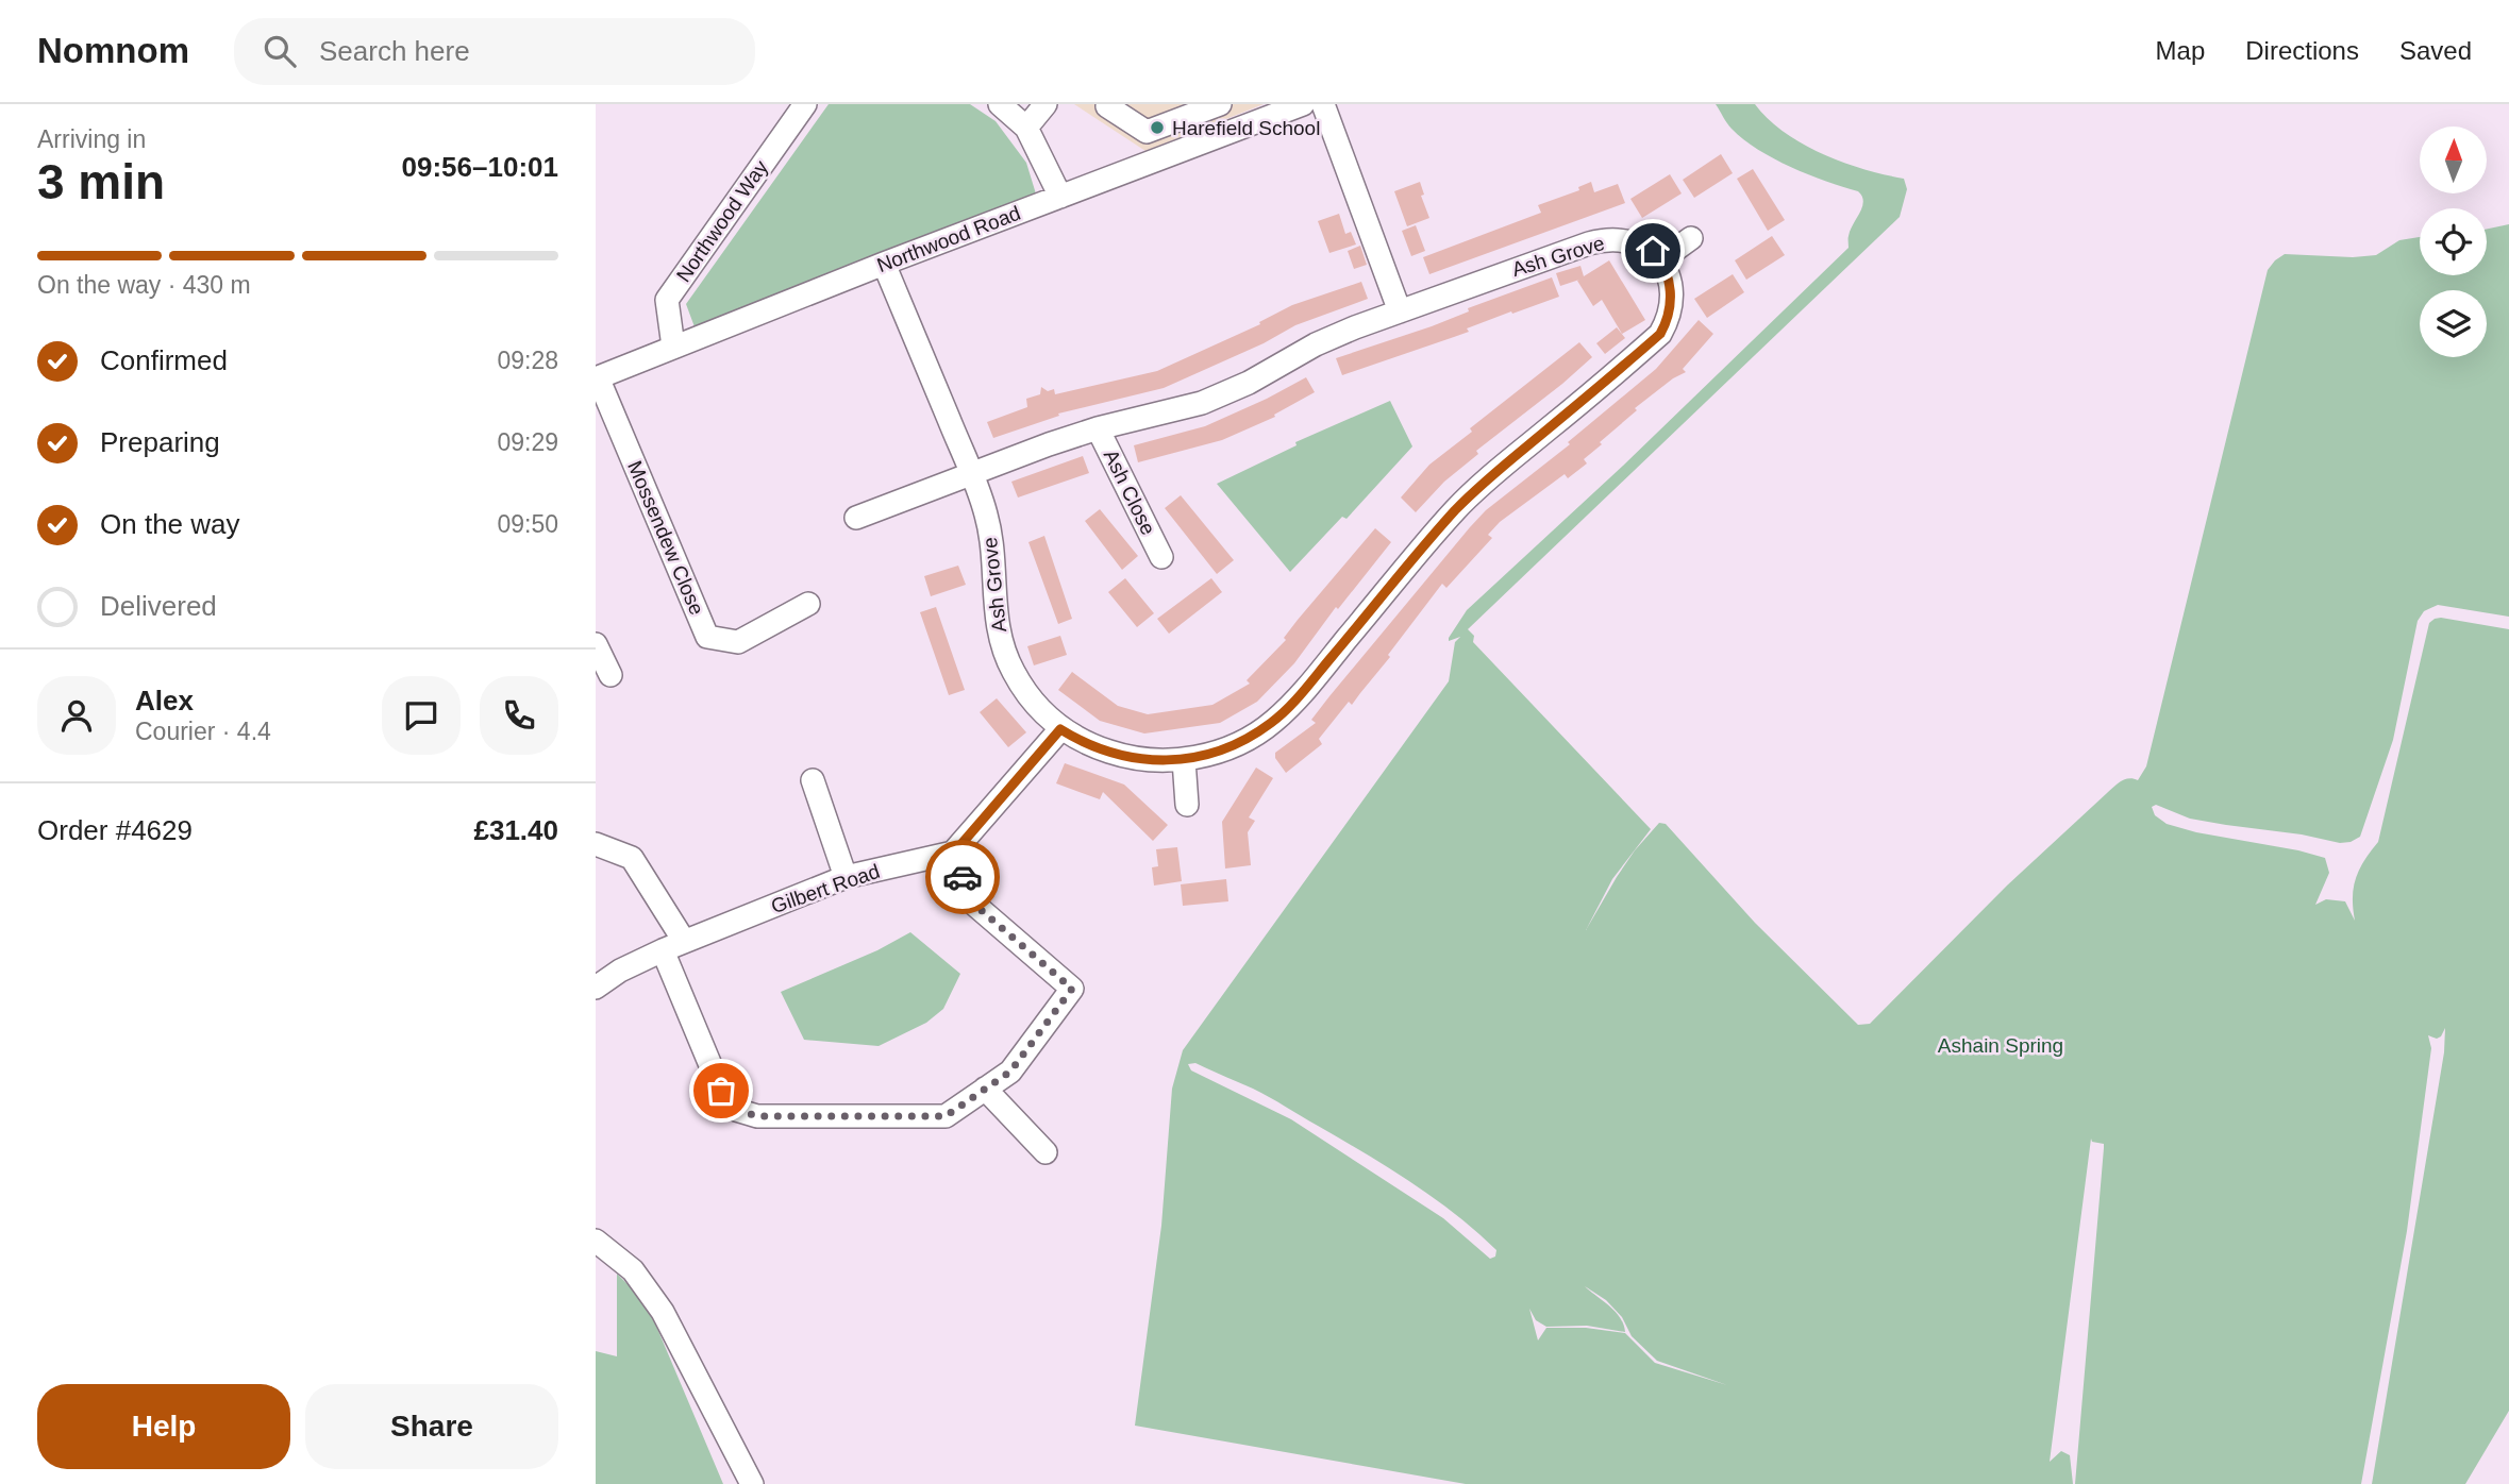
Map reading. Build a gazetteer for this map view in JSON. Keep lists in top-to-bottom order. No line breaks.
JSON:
{"streets":{"street":["Northwood Way","Northwood Road","Ash Grove","Ash Close","Mossendew Close","Gilbert Road"]},"crossings":[["Northwood Way","Northwood Road"],["Northwood Road","Ash Grove"],["Northwood Road","Mossendew Close"],["Ash Grove","Ash Close"]],"parks":["Ashain Spring"],"places":["Harefield School"],"north":"top","page":{"header":"Nomnom","search":"Search here","nav":["Map","Directions","Saved"],"heading":["3 min","Arriving in","09:56–10:01"],"panel":["Alex","Courier · 4.4","Order #4629","£31.40"],"bar":"On the way · 430 m","list":[["Confirmed","09:28"],["Preparing","09:29"],["On the way","09:50"],"Delivered"],"buttons":["Help","Share"]}}
